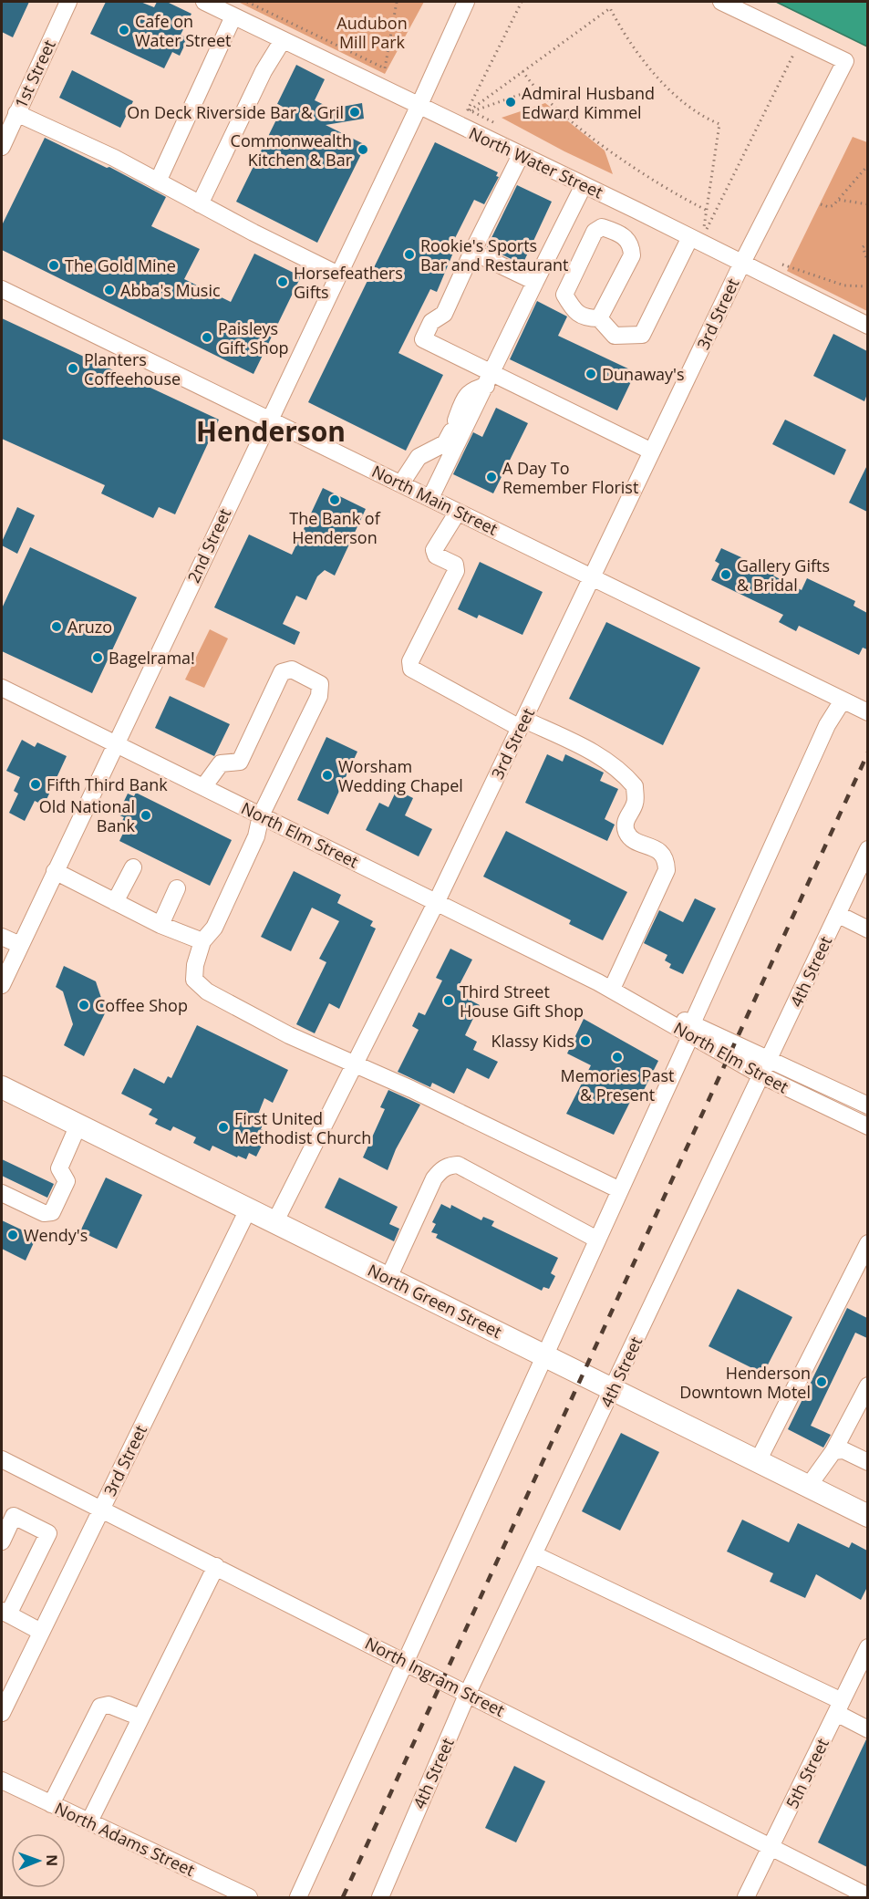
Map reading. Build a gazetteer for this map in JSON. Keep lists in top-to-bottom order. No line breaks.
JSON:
{"streets":{"main road":["North Green Street"],"street":["1st Street","North Water Street","3rd Street","North Main Street","2nd Street","North Elm Street","4th Street","North Ingram Street","5th Street","North Adams Street"]},"crossings":[["North Water Street","3rd Street"],["North Water Street","2nd Street"],["3rd Street","North Main Street"],["3rd Street","North Elm Street"],["3rd Street","North Green Street"],["3rd Street","North Ingram Street"],["North Main Street","2nd Street"],["2nd Street","North Elm Street"],["North Elm Street","4th Street"],["4th Street","North Green Street"],["4th Street","North Ingram Street"],["North Ingram Street","5th Street"]],"districts":["Henderson"],"parks":["Audubon Mill Park"],"places":["Cafe on Water Street","Admiral Husband Edward Kimmel","On Deck Riverside Bar & Gril","Commonwealth Kitchen & Bar","Rookie's Sports Bar and Restaurant","The Gold Mine","Horsefeathers Gifts","Abba's Music","Paisleys Gift Shop","Planters Coffeehouse","Dunaway's","A Day To Remember Florist","The Bank of Henderson","Gallery Gifts & Bridal","Aruzo","Bagelrama!","Worsham Wedding Chapel","Fifth Third Bank","Old National Bank","Third Street House Gift Shop","Coffee Shop","Klassy Kids","Memories Past & Present","First United Methodist Church","Wendy's","Henderson Downtown Motel"],"north":"right"}
